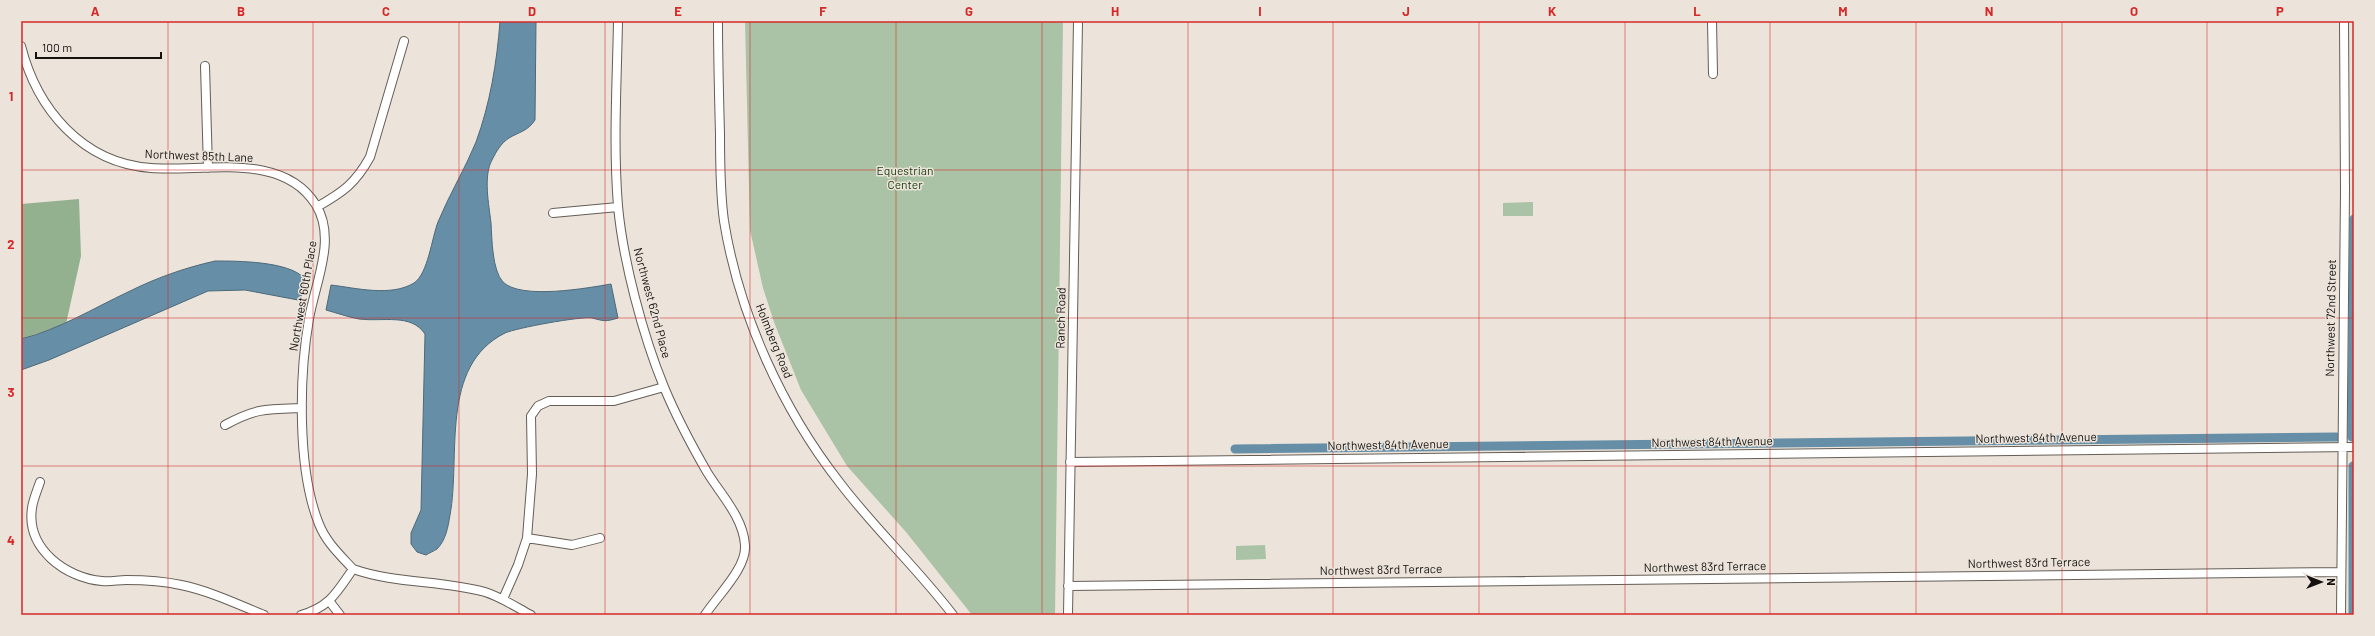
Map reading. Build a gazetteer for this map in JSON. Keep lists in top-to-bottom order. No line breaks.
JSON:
{"streets":{"street":["Northwest 85th Lane","Northwest 60th Place","Northwest 62nd Place","Ranch Road","Northwest 72nd Street","Holmberg Road","Northwest 84th Avenue","Northwest 83rd Terrace"]},"crossings":[["Northwest 85th Lane","Northwest 60th Place"],["Ranch Road","Northwest 84th Avenue"],["Ranch Road","Northwest 83rd Terrace"],["Northwest 72nd Street","Northwest 84th Avenue"],["Northwest 72nd Street","Northwest 83rd Terrace"]],"parks":["Equestrian Center"],"scale_bar":"100 m","north":"right","grid":{"columns":["A","B","C","D","E","F","G","H","I","J","K","L","M","N","O","P"],"rows":["1","2","3","4"]}}
